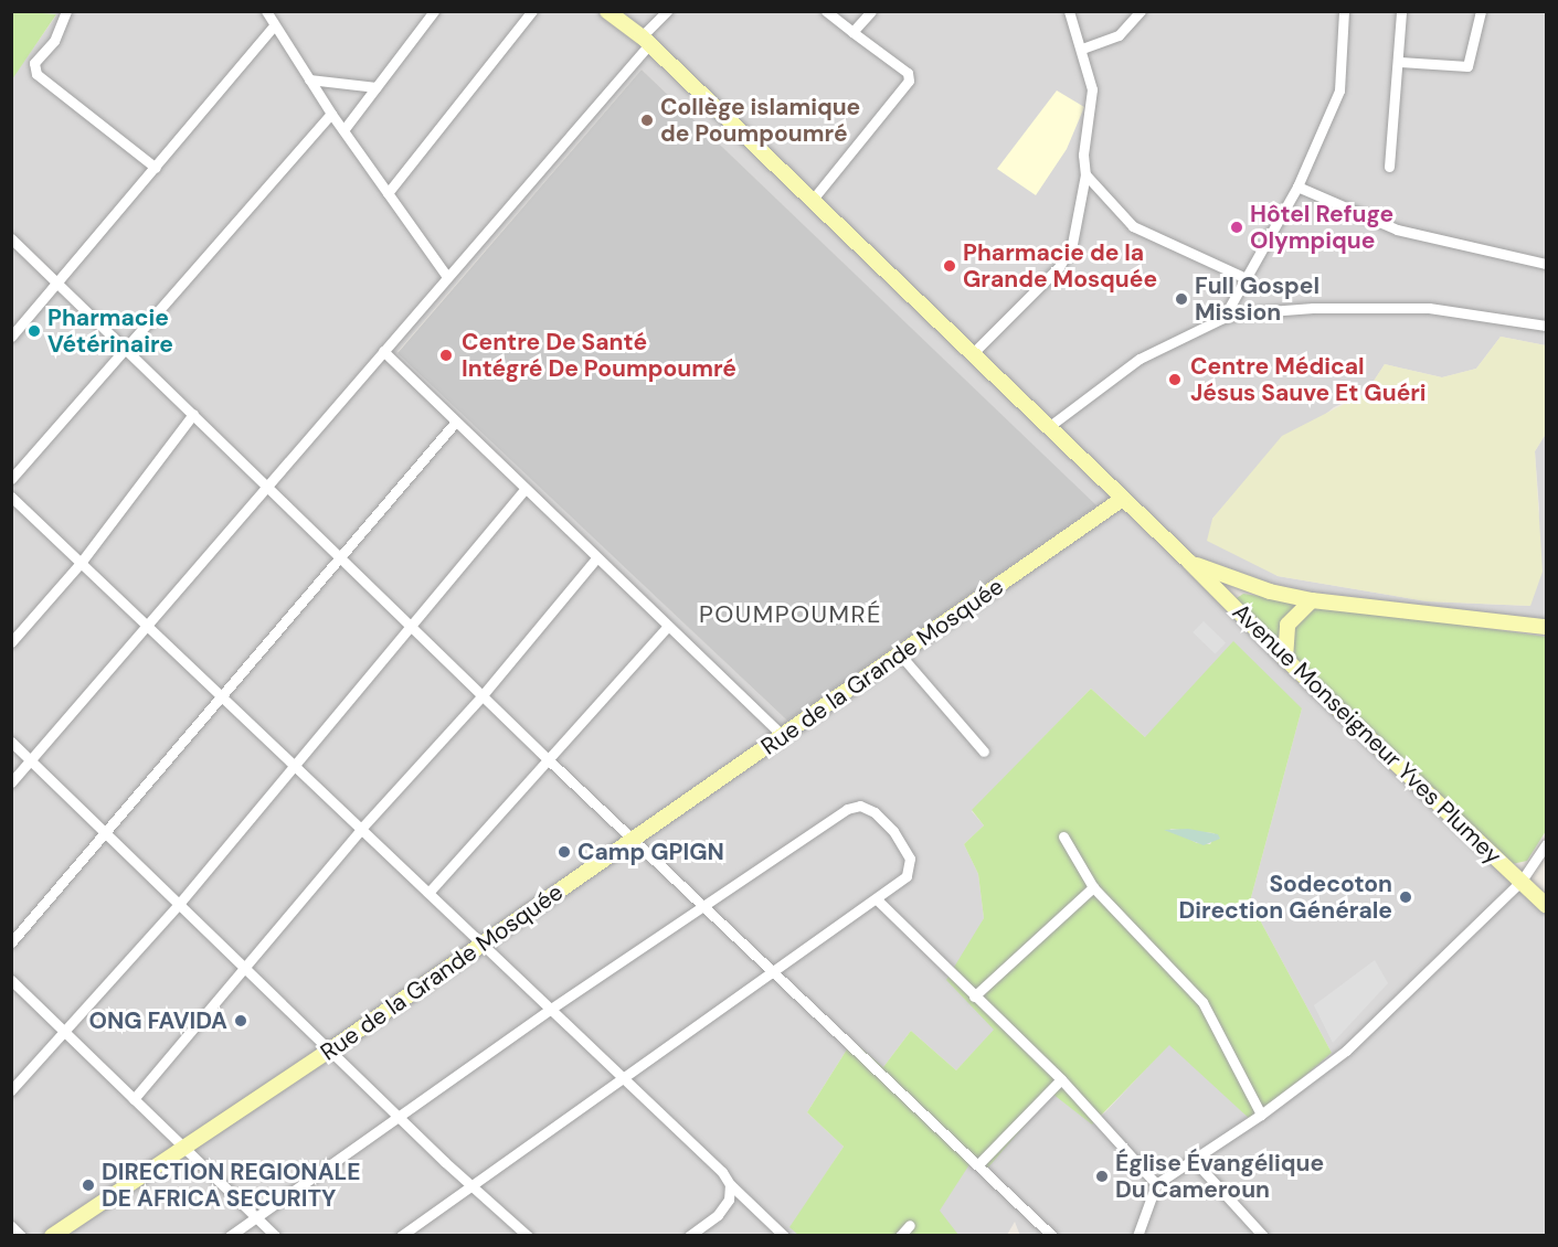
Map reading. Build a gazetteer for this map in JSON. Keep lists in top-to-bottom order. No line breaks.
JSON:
{"streets":{"main road":["Rue de la Grande Mosquée","Avenue Monseigneur Yves Plumey"]},"crossings":[["Rue de la Grande Mosquée","Avenue Monseigneur Yves Plumey"]],"districts":["POUMPOUMRÉ"],"places":["Collège islamique de Poumpoumré","Hôtel Refuge Olympique","Pharmacie de la Grande Mosquée","Full Gospel Mission","Pharmacie Vétérinaire","Centre De Santé Intégré De Poumpoumré","Centre Médical Jésus Sauve Et Guéri","Camp GPIGN","Sodecoton Direction Générale","ONG FAVIDA","Église Évangélique Du Cameroun","DIRECTION REGIONALE DE AFRICA SECURITY"]}
